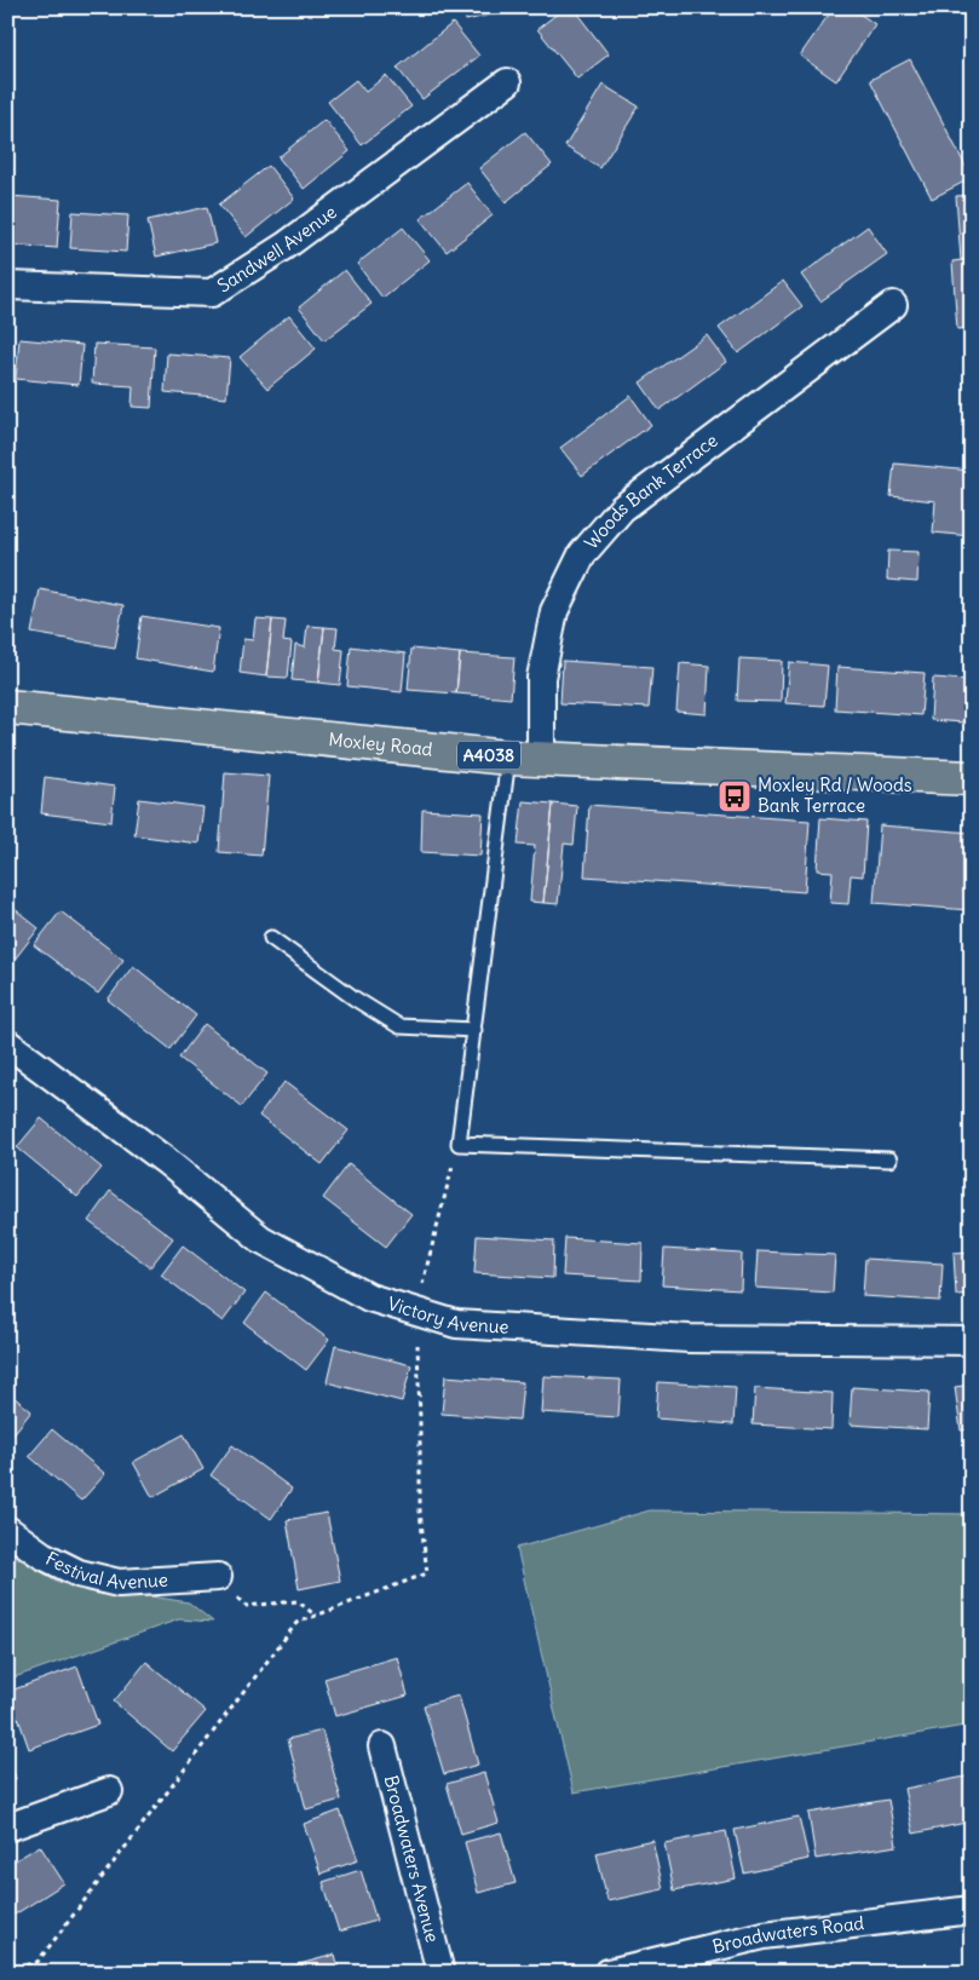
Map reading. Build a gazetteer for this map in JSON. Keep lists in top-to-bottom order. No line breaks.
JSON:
{"streets":{"main road":["Moxley Road","A4038"],"street":["Sandwell Avenue","Woods Bank Terrace","Victory Avenue","Festival Avenue","Broadwaters Avenue","Broadwaters Road"]},"crossings":[["Woods Bank Terrace","Moxley Road"]],"places":{"bus stop":["Moxley Rd / Woods Bank Terrace"]}}
